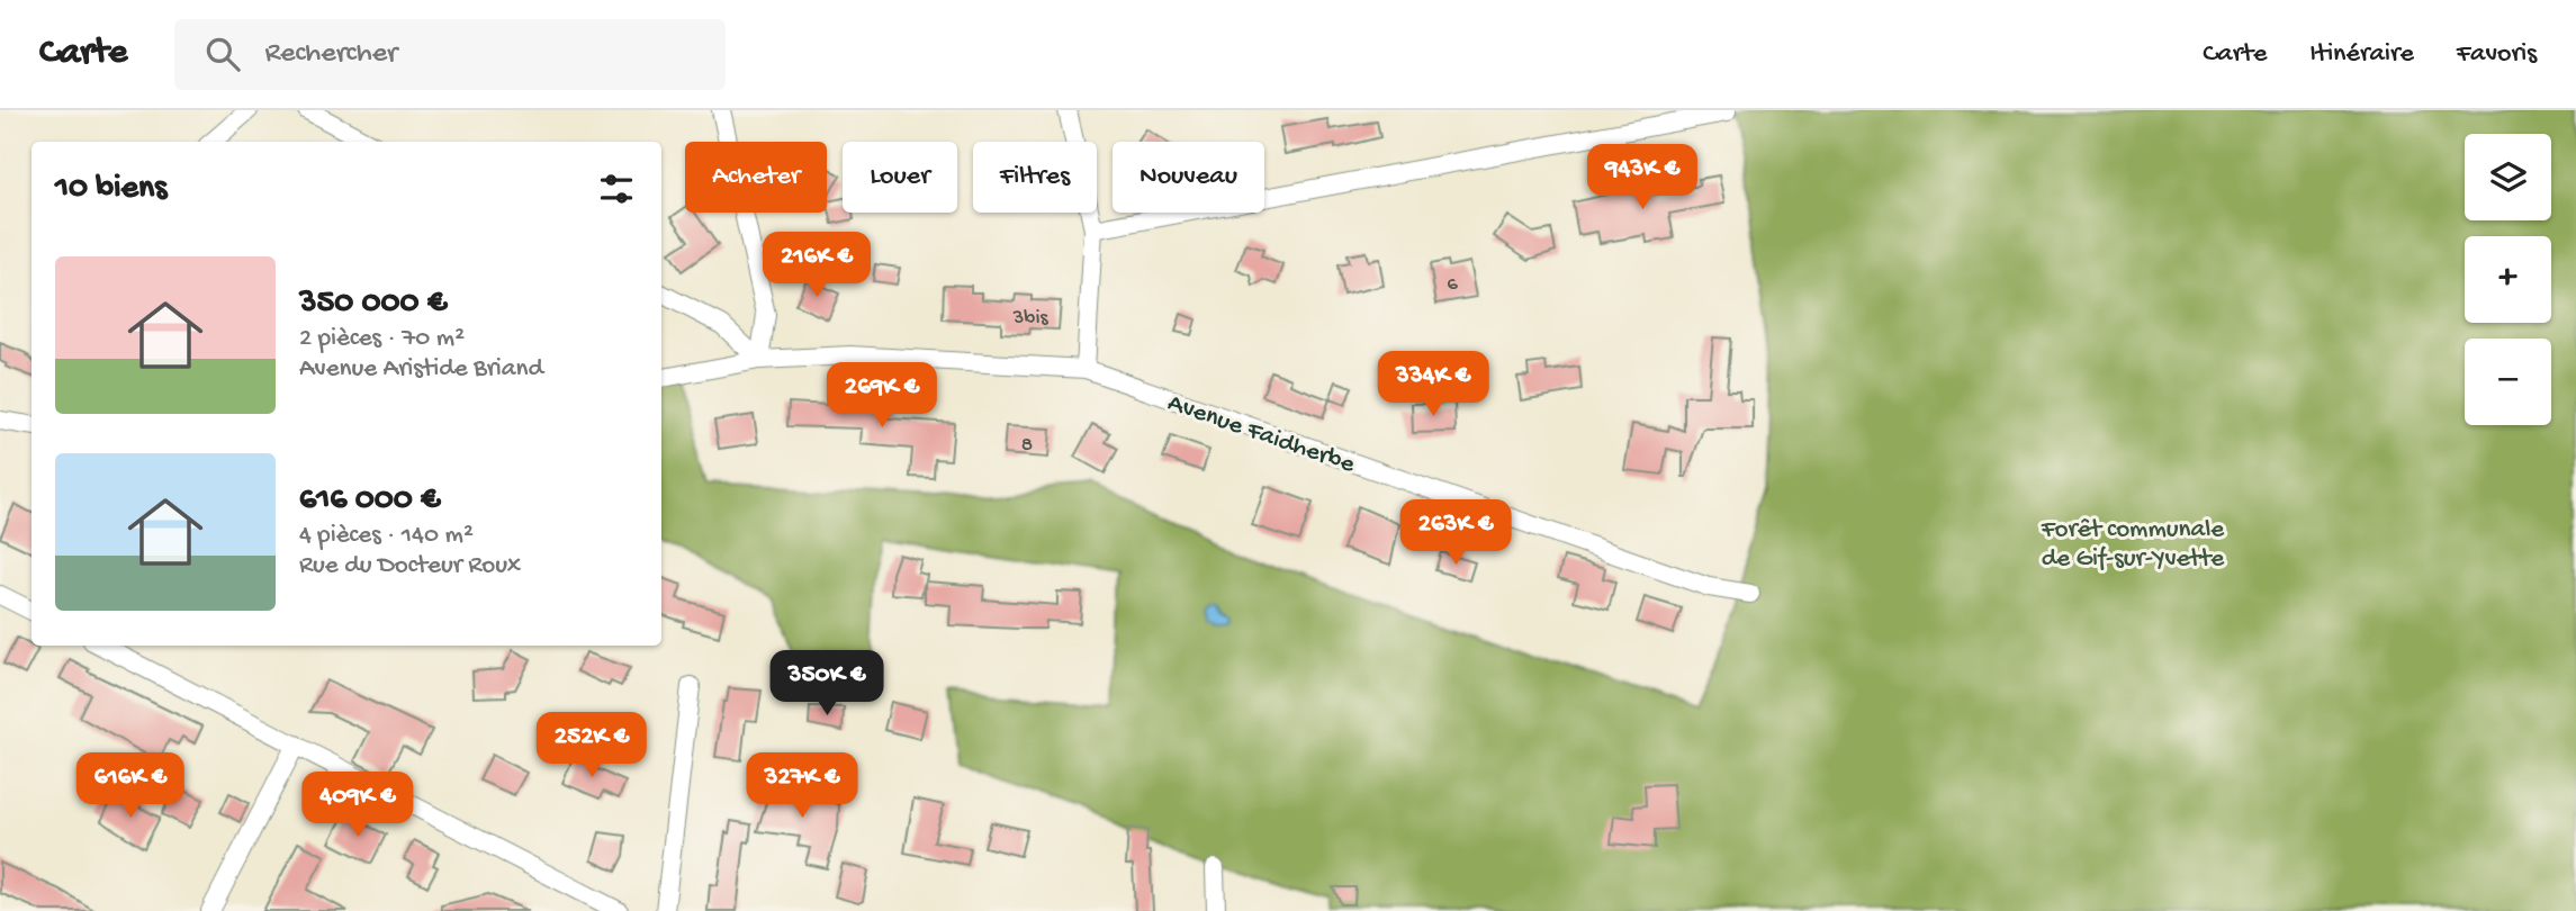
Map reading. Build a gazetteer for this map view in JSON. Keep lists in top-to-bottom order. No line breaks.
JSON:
{"streets":{"street":["Avenue Faidherbe"]},"parks":["Forêt communale de Gif-sur-Yvette"],"house_numbers":["6","3bis","8"],"page":{"header":"Carte","search":"Rechercher","nav":["Carte","Itinéraire","Favoris"],"map_buttons":["+","−"],"chip":["Acheter","Louer","Filtres","Nouveau"],"heading":"10 biens","price":["943K €","216K €","334K €","269K €","263K €","350K €","252K €","616K €","327K €","409K €"],"list":[{"name":"350 000 €","note":"2 pièces · 70 m² · Avenue Aristide Briand"},{"name":"616 000 €","note":"4 pièces · 140 m² · Rue du Docteur Roux"}]}}
